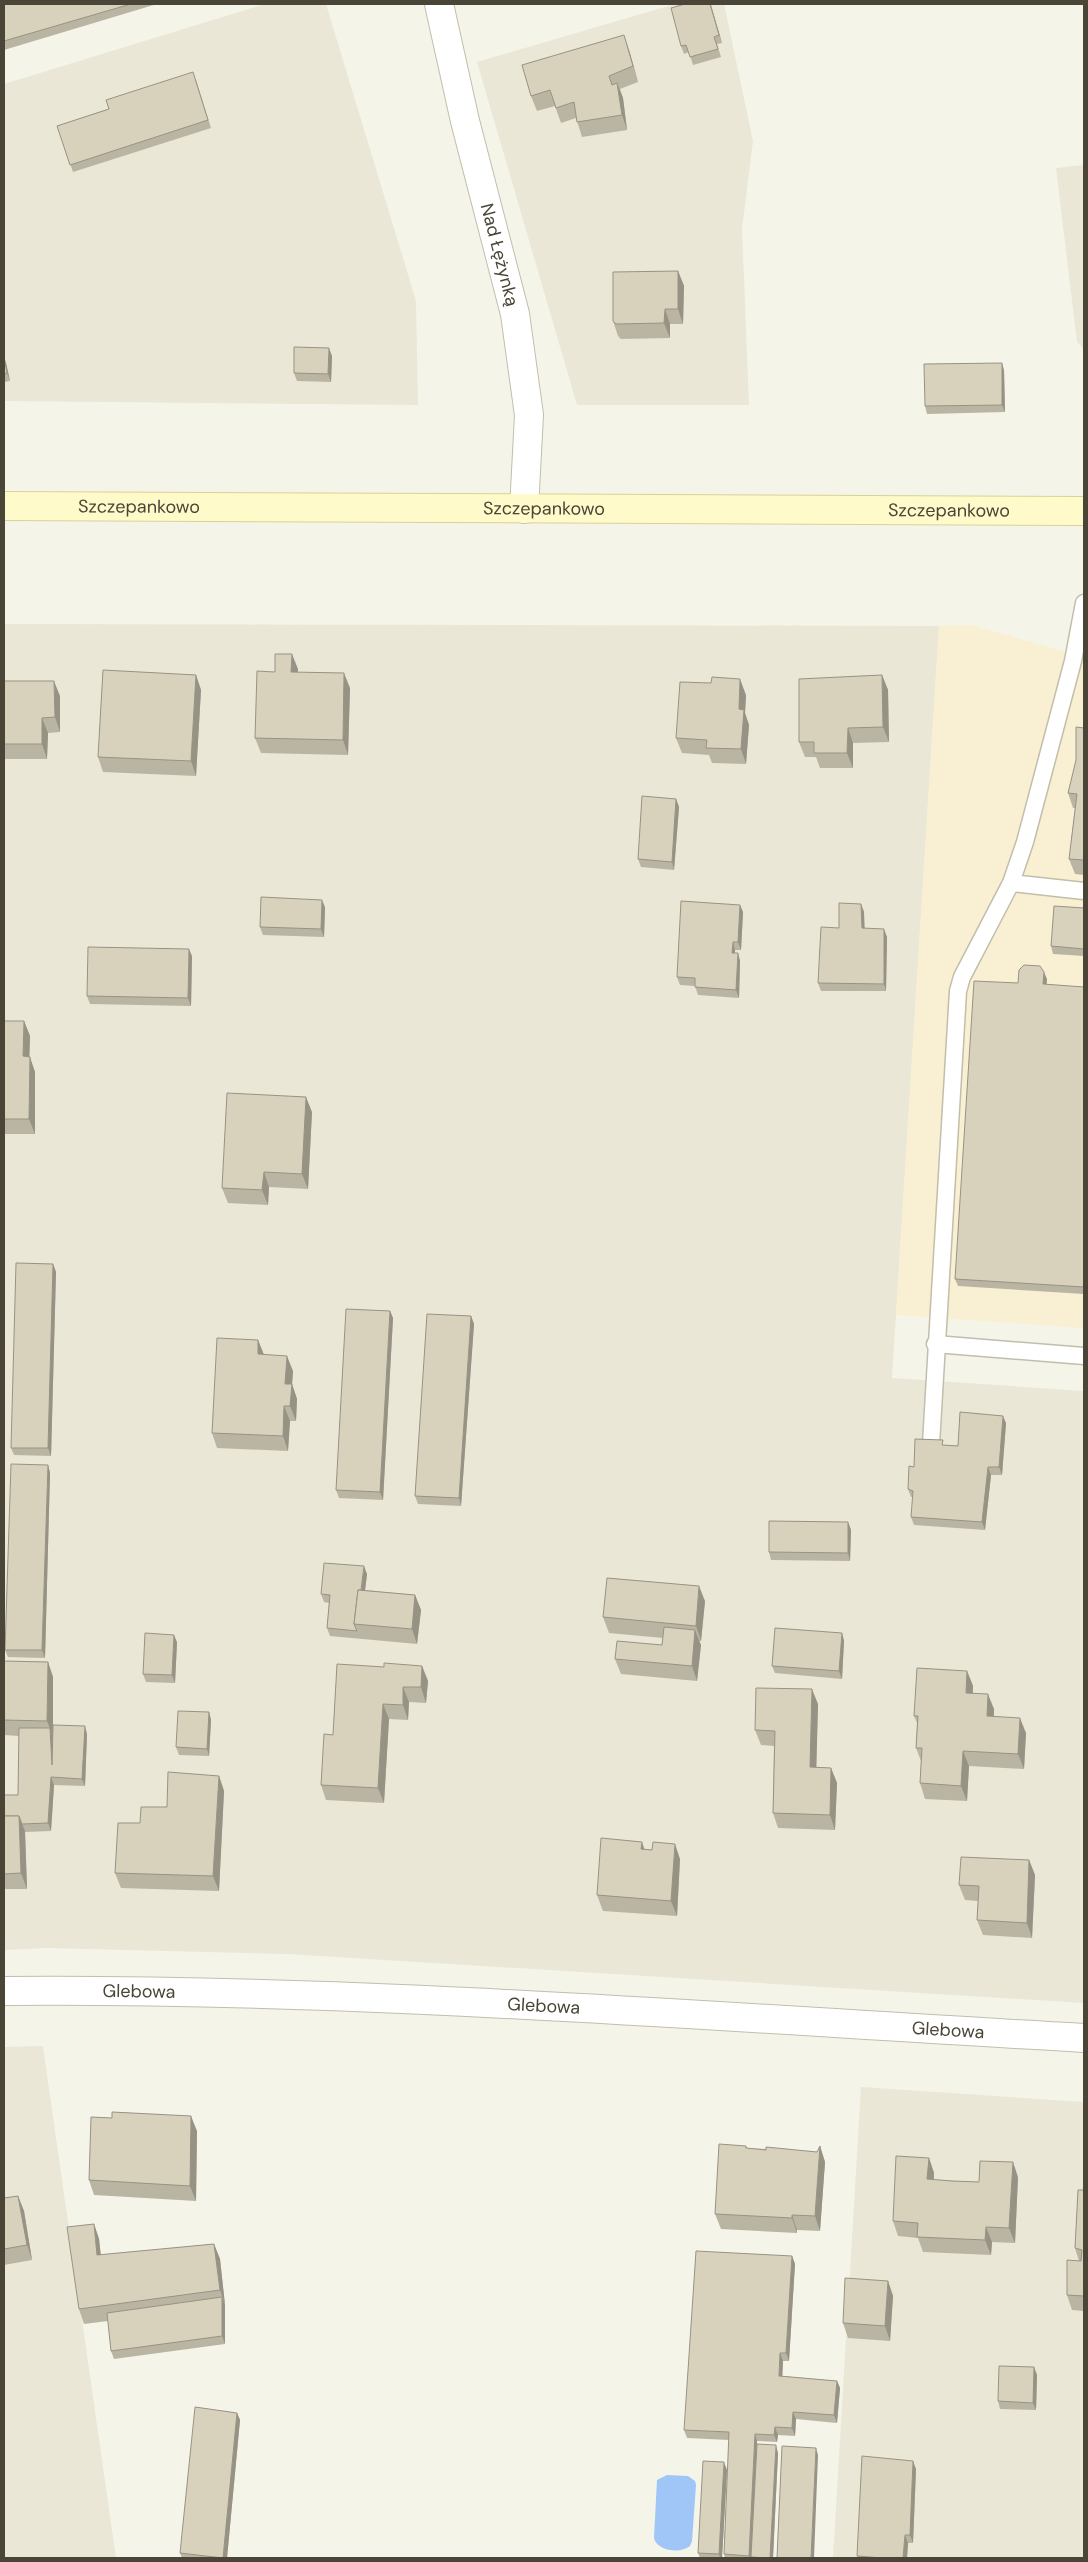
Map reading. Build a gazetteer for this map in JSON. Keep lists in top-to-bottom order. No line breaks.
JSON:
{"streets":{"street":["Nad Łężynką","Szczepankowo","Glebowa"]},"crossings":[["Nad Łężynką","Szczepankowo"]]}
